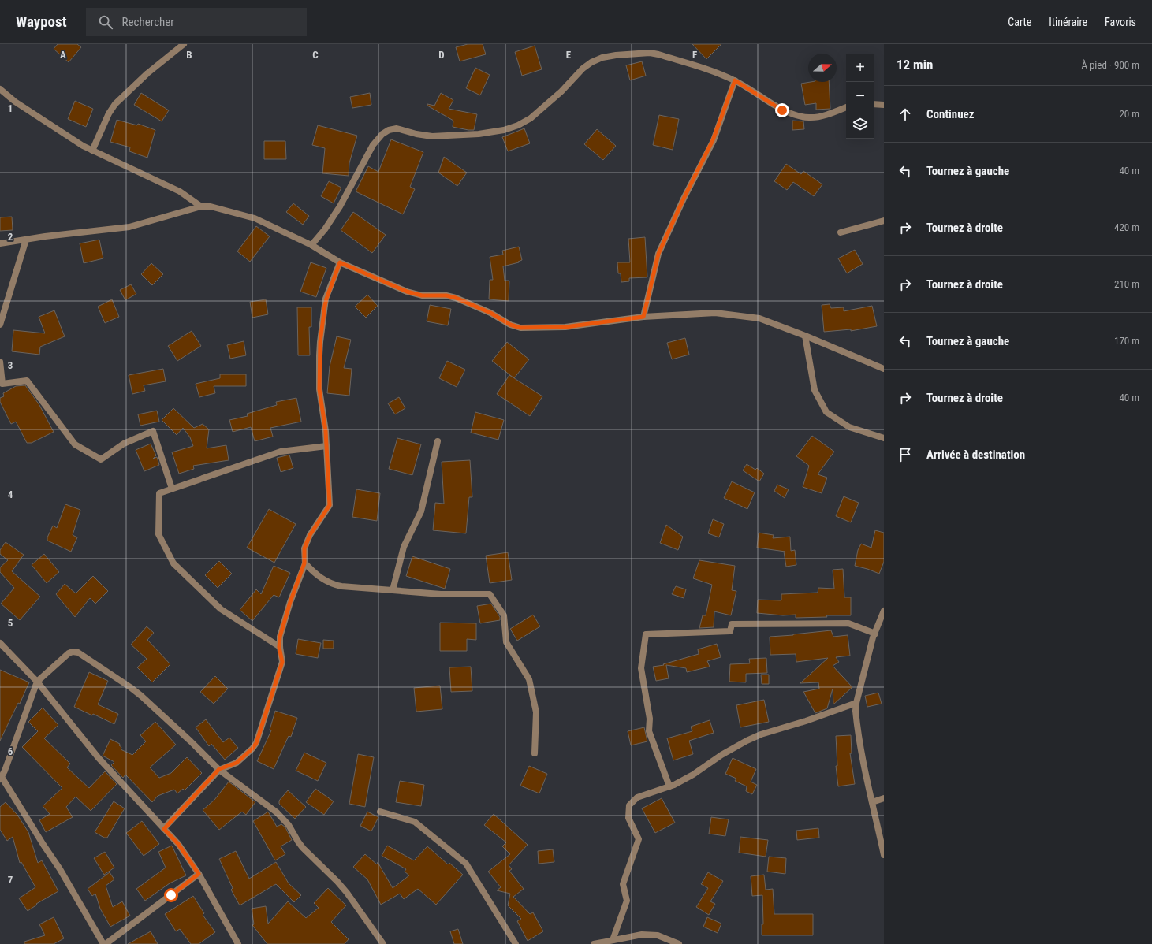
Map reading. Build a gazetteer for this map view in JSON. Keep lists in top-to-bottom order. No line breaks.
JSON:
{"north":"right","page":{"header":"Waypost","search":"Rechercher","nav":["Carte","Itinéraire","Favoris"],"heading":["12 min","À pied · 900 m"],"map_buttons":["+","−"],"list":[["Continuez","20 m"],["Tournez à gauche","40 m"],["Tournez à droite","420 m"],["Tournez à droite","210 m"],["Tournez à gauche","170 m"],["Tournez à droite","40 m"],"Arrivée à destination"]},"grid":{"columns":["A","B","C","D","E","F"],"rows":["1","2","3","4","5","6","7"]}}
